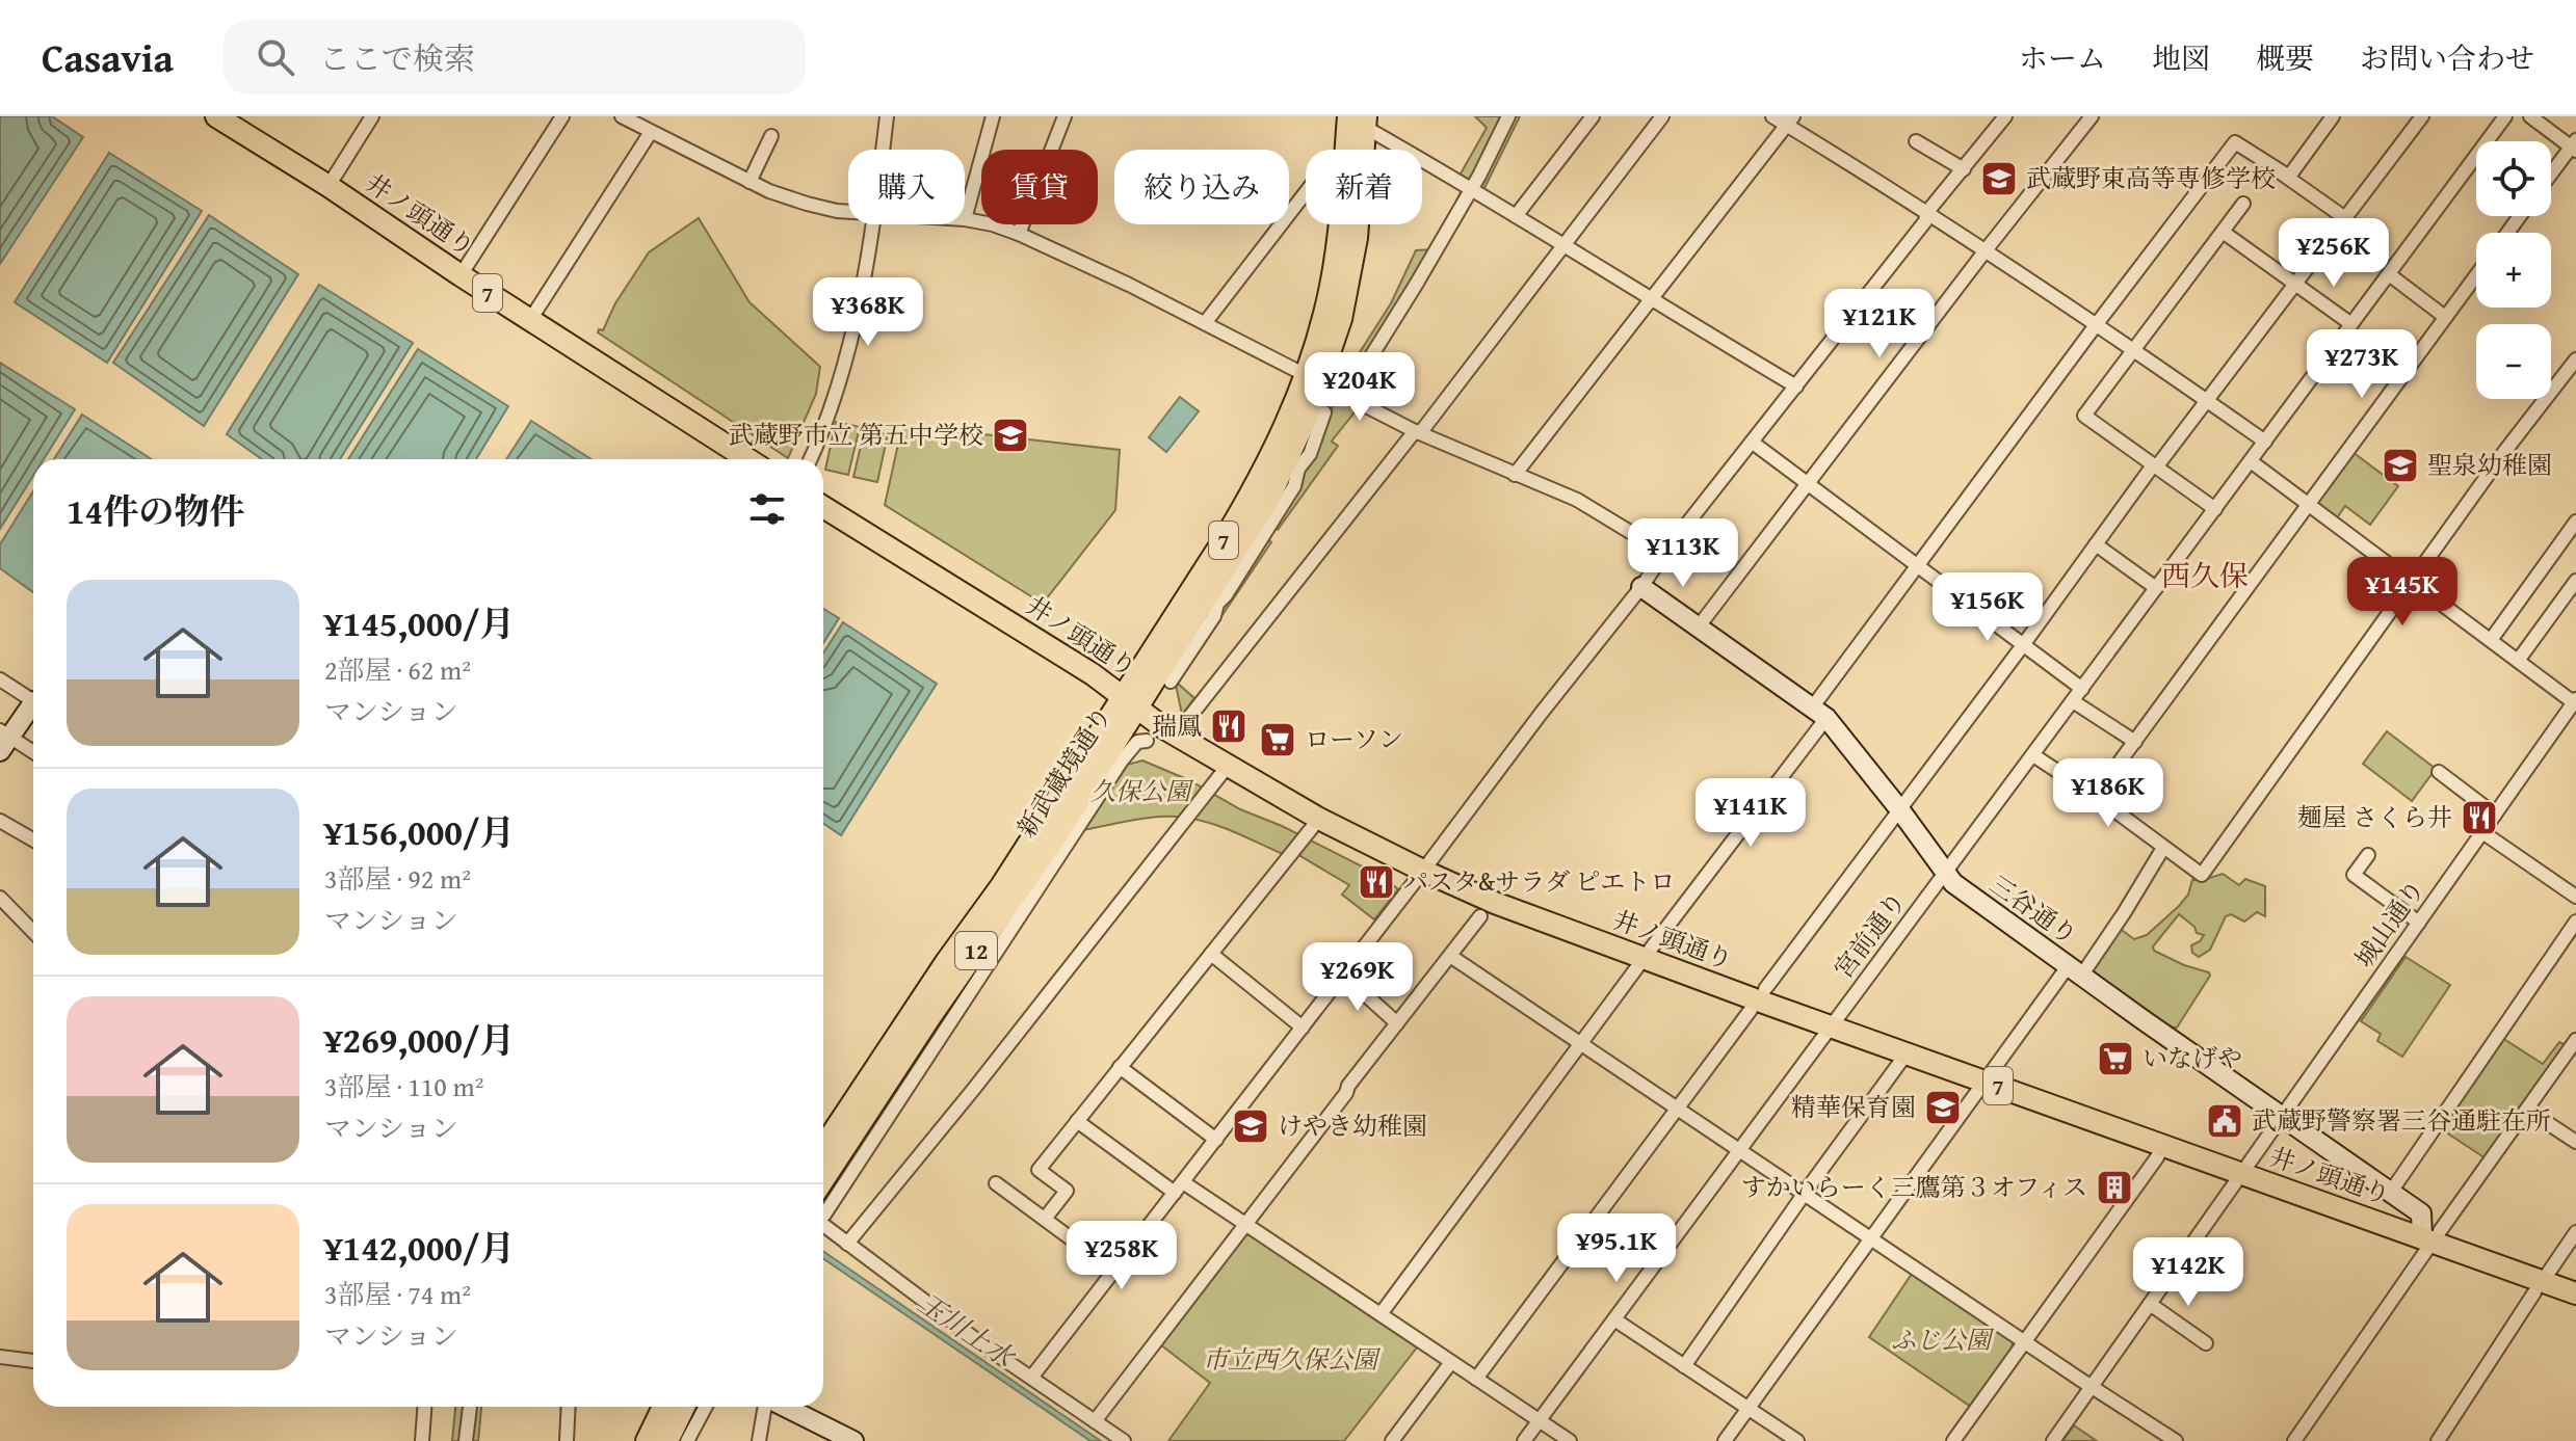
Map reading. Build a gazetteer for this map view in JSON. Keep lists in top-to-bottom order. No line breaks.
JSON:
{"streets":{"main road":["井ノ頭通り","7","新武蔵境通り","12"],"street":["三谷通り","城山通り","宮前通り"]},"crossings":[["井ノ頭通り","新武蔵境通り"],["井ノ頭通り","三谷通り"],["井ノ頭通り","城山通り"],["井ノ頭通り","宮前通り"],["三谷通り","城山通り"],["三谷通り","宮前通り"]],"districts":["西久保"],"water":["玉川上水"],"parks":["久保公園","ふじ公園","市立西久保公園"],"places":{"school or university":["武蔵野東高等専修学校","武蔵野市立 第五中学校","聖泉幼稚園","精華保育園","けやき幼稚園"],"restaurant":["瑞鳳","麺屋 さくら井","パスタ&サラダ ピエトロ"],"supermarket":["ローソン","いなげや"],"public building":["武蔵野警察署三谷通駐在所"],"building":["すかいらーく三鷹第３オフィス"]},"page":{"header":"Casavia","search":"ここで検索","nav":["ホーム","地図","概要","お問い合わせ"],"map_buttons":["+","−"],"chip":["購入","賃貸","絞り込み","新着"],"price":["¥256K","¥368K","¥121K","¥273K","¥204K","¥113K","¥145K","¥156K","¥186K","¥141K","¥269K","¥95.1K","¥258K","¥142K"],"heading":"14件の物件","list":[{"name":"¥145,000/月","note":"2部屋 · 62 m² · マンション"},{"name":"¥156,000/月","note":"3部屋 · 92 m² · マンション"},{"name":"¥269,000/月","note":"3部屋 · 110 m² · マンション"},{"name":"¥142,000/月","note":"3部屋 · 74 m² · マンション"}]}}
